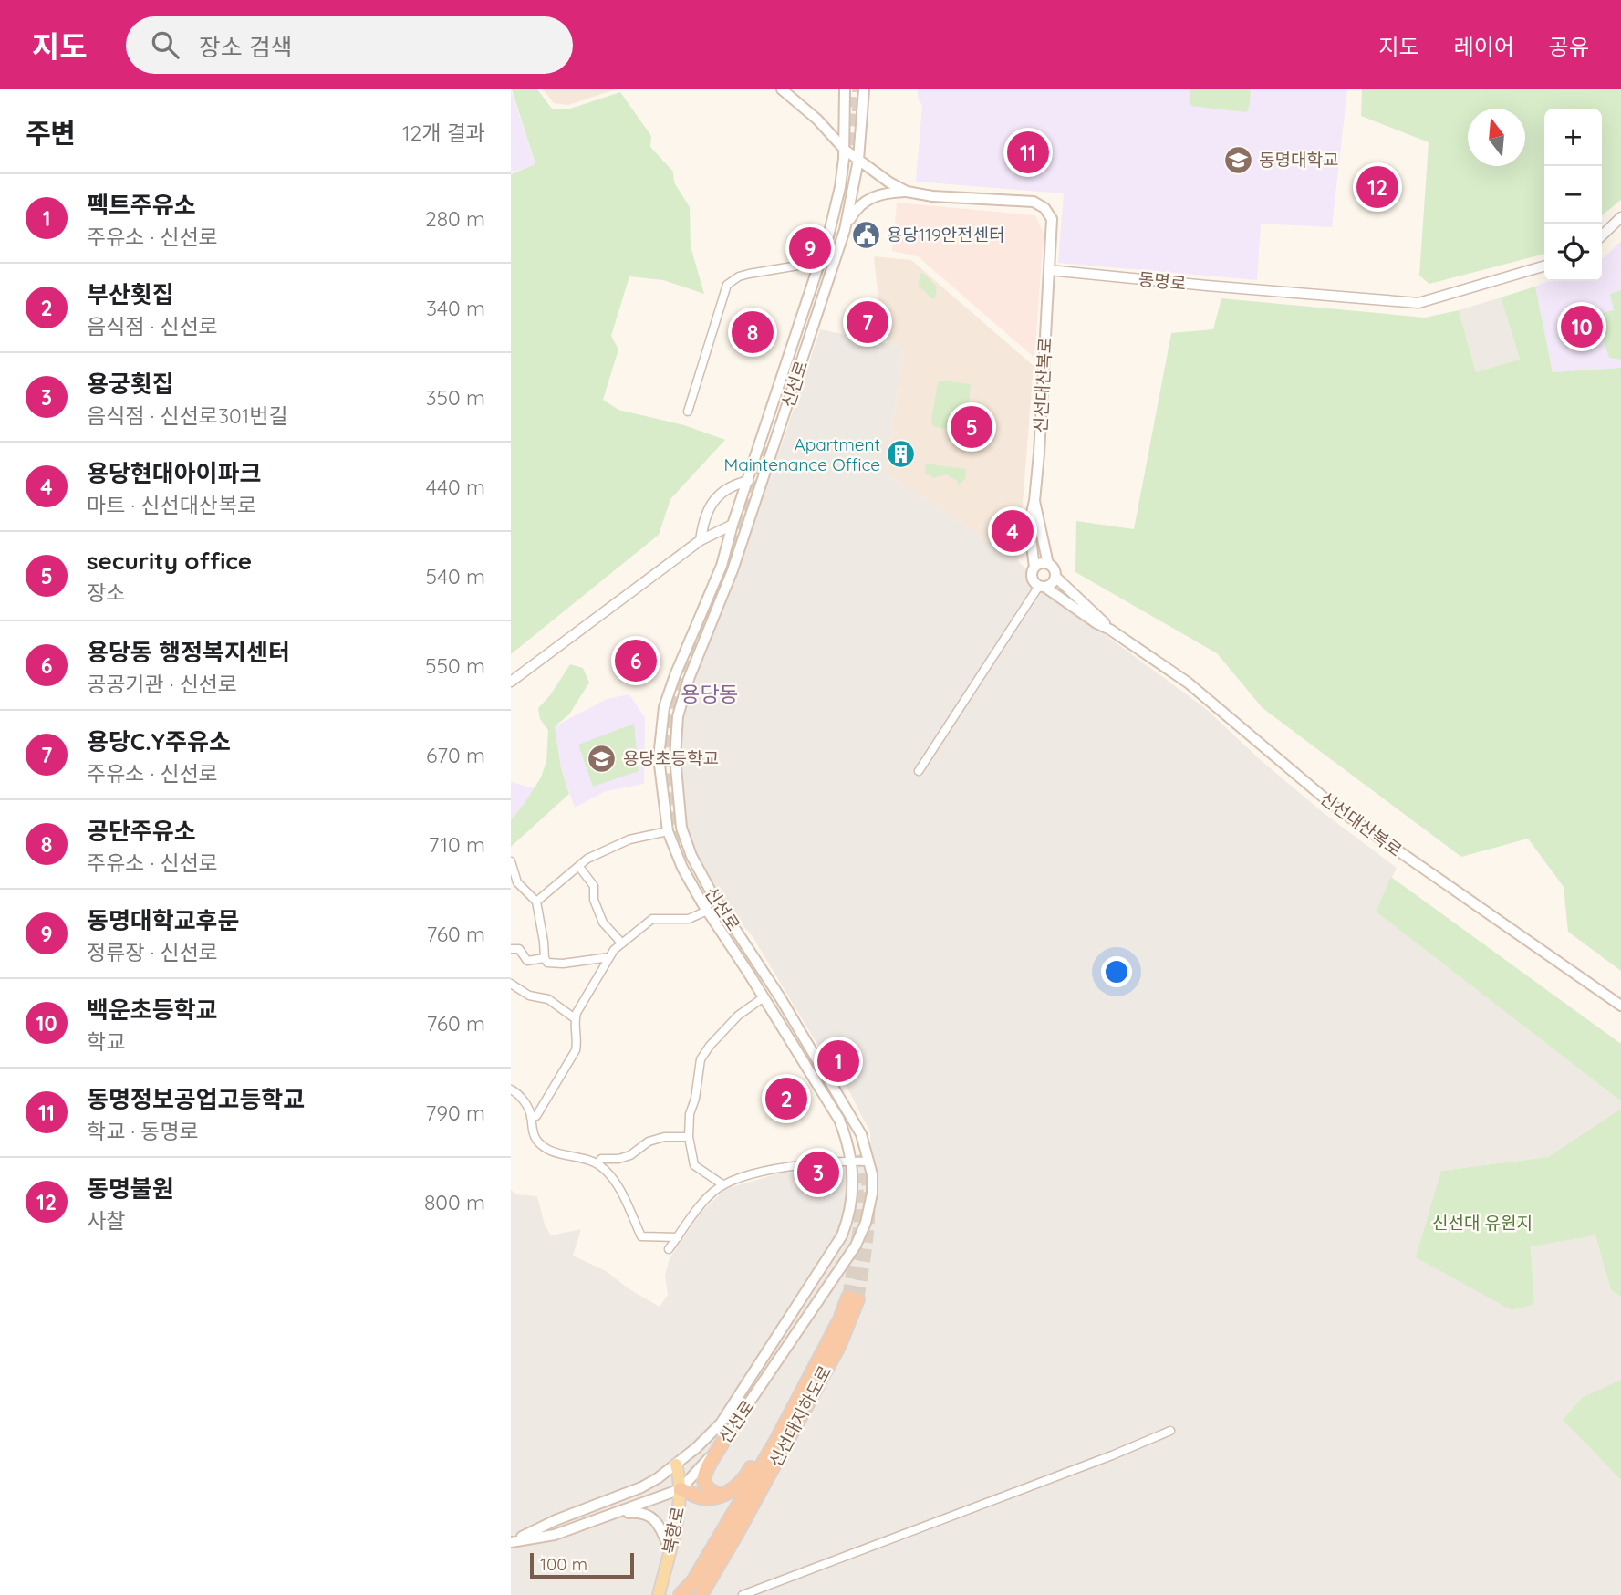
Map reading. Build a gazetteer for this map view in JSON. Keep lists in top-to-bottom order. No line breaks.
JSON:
{"streets":{"highway":["신선대지하도로"],"main road":["신선로","신선대산복로","북항로"],"street":["동명로"]},"crossings":[["동명로","신선대산복로"],["신선로","북항로"]],"districts":["용당동"],"parks":["신선대 유원지"],"places":{"school or university":["동명대학교","용당초등학교"],"public building":["용당119안전센터"],"building":["Apartment Maintenance Office"]},"scale_bar":"100 m","north":"top","page":{"header":"지도","search":"장소 검색","nav":["지도","레이어","공유"],"heading":["주변","12개 결과"],"map_buttons":["+","−"],"pins":["11","12","9","7","10","8","5","4","6","1","2","3"],"list":[{"mark":"1","name":"펙트주유소","note":"주유소 · 신선로","value":"280 m"},{"mark":"2","name":"부산횟집","note":"음식점 · 신선로","value":"340 m"},{"mark":"3","name":"용궁횟집","note":"음식점 · 신선로301번길","value":"350 m"},{"mark":"4","name":"용당현대아이파크","note":"마트 · 신선대산복로","value":"440 m"},{"mark":"5","name":"security office","note":"장소","value":"540 m"},{"mark":"6","name":"용당동 행정복지센터","note":"공공기관 · 신선로","value":"550 m"},{"mark":"7","name":"용당C.Y주유소","note":"주유소 · 신선로","value":"670 m"},{"mark":"8","name":"공단주유소","note":"주유소 · 신선로","value":"710 m"},{"mark":"9","name":"동명대학교후문","note":"정류장 · 신선로","value":"760 m"},{"mark":"10","name":"백운초등학교","note":"학교","value":"760 m"},{"mark":"11","name":"동명정보공업고등학교","note":"학교 · 동명로","value":"790 m"},{"mark":"12","name":"동명불원","note":"사찰","value":"800 m"}],"scale":"100 m"}}
